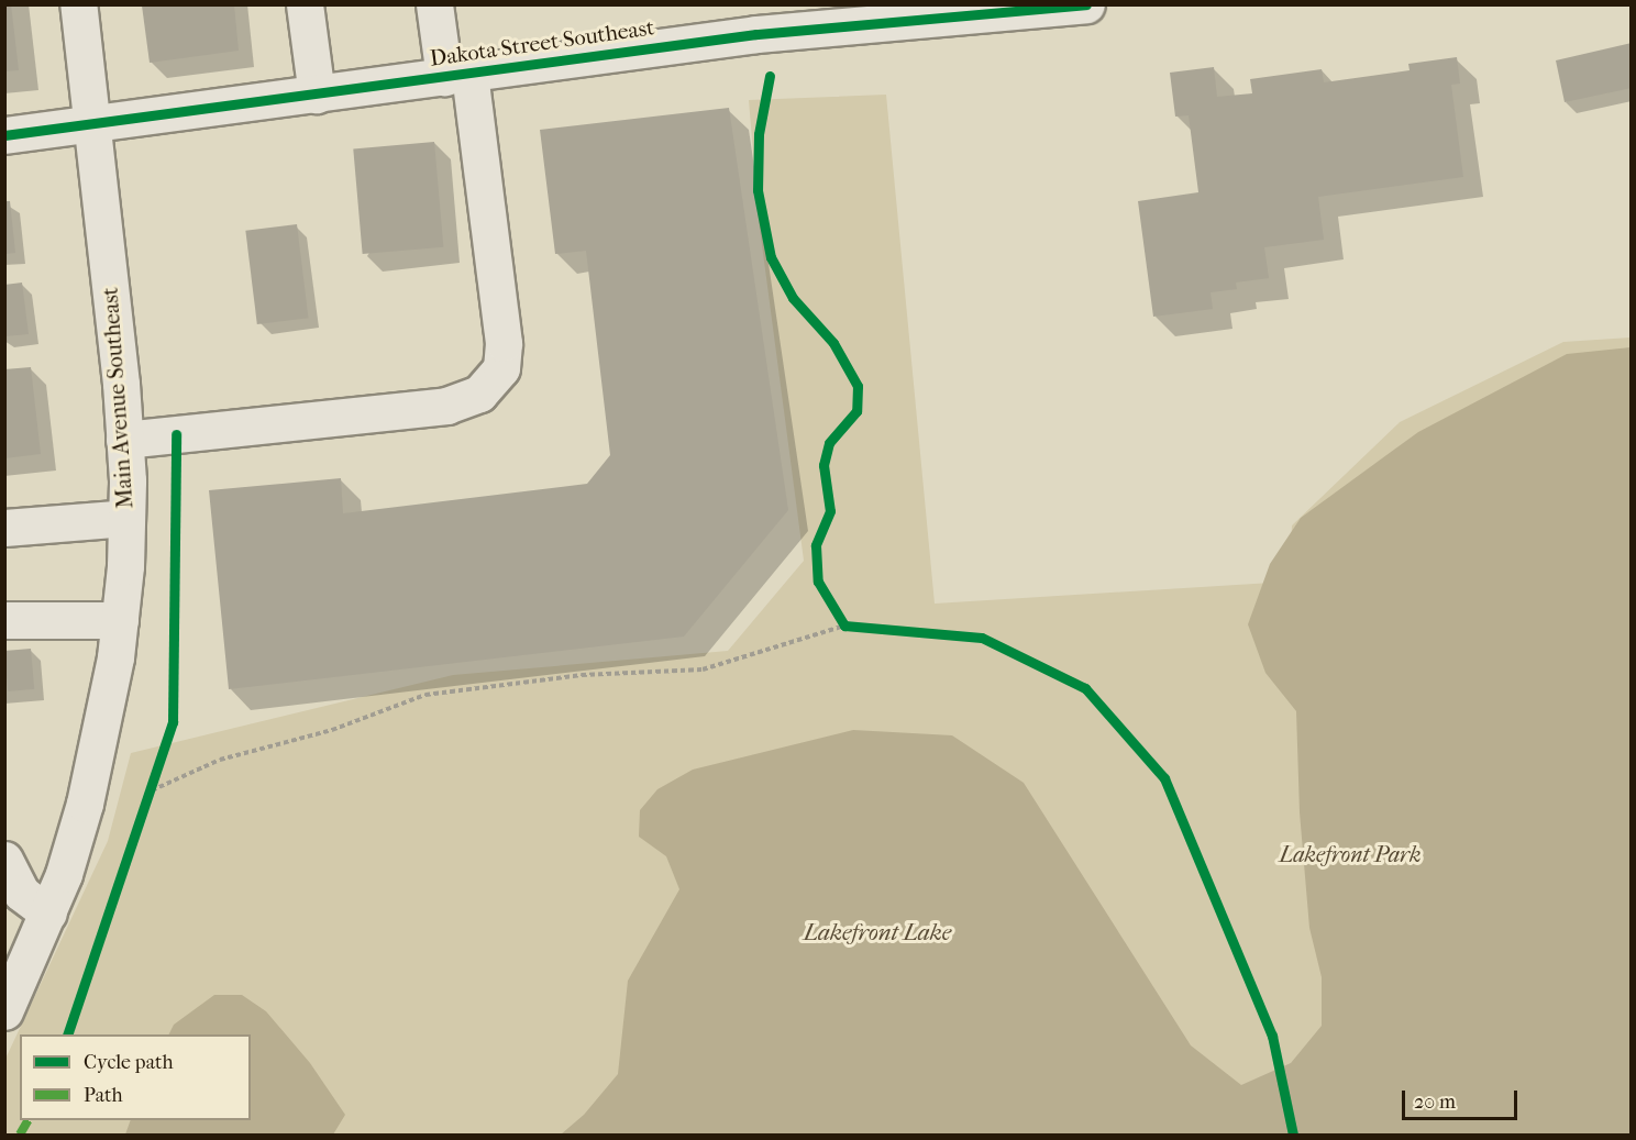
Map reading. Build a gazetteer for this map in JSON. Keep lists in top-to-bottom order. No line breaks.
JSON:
{"streets":{"street":["Dakota Street Southeast","Main Avenue Southeast"]},"crossings":[["Dakota Street Southeast","Main Avenue Southeast"]],"water":["Lakefront Lake"],"parks":["Lakefront Park"],"legend":["Cycle path","Path"],"scale_bar":"20 m"}
